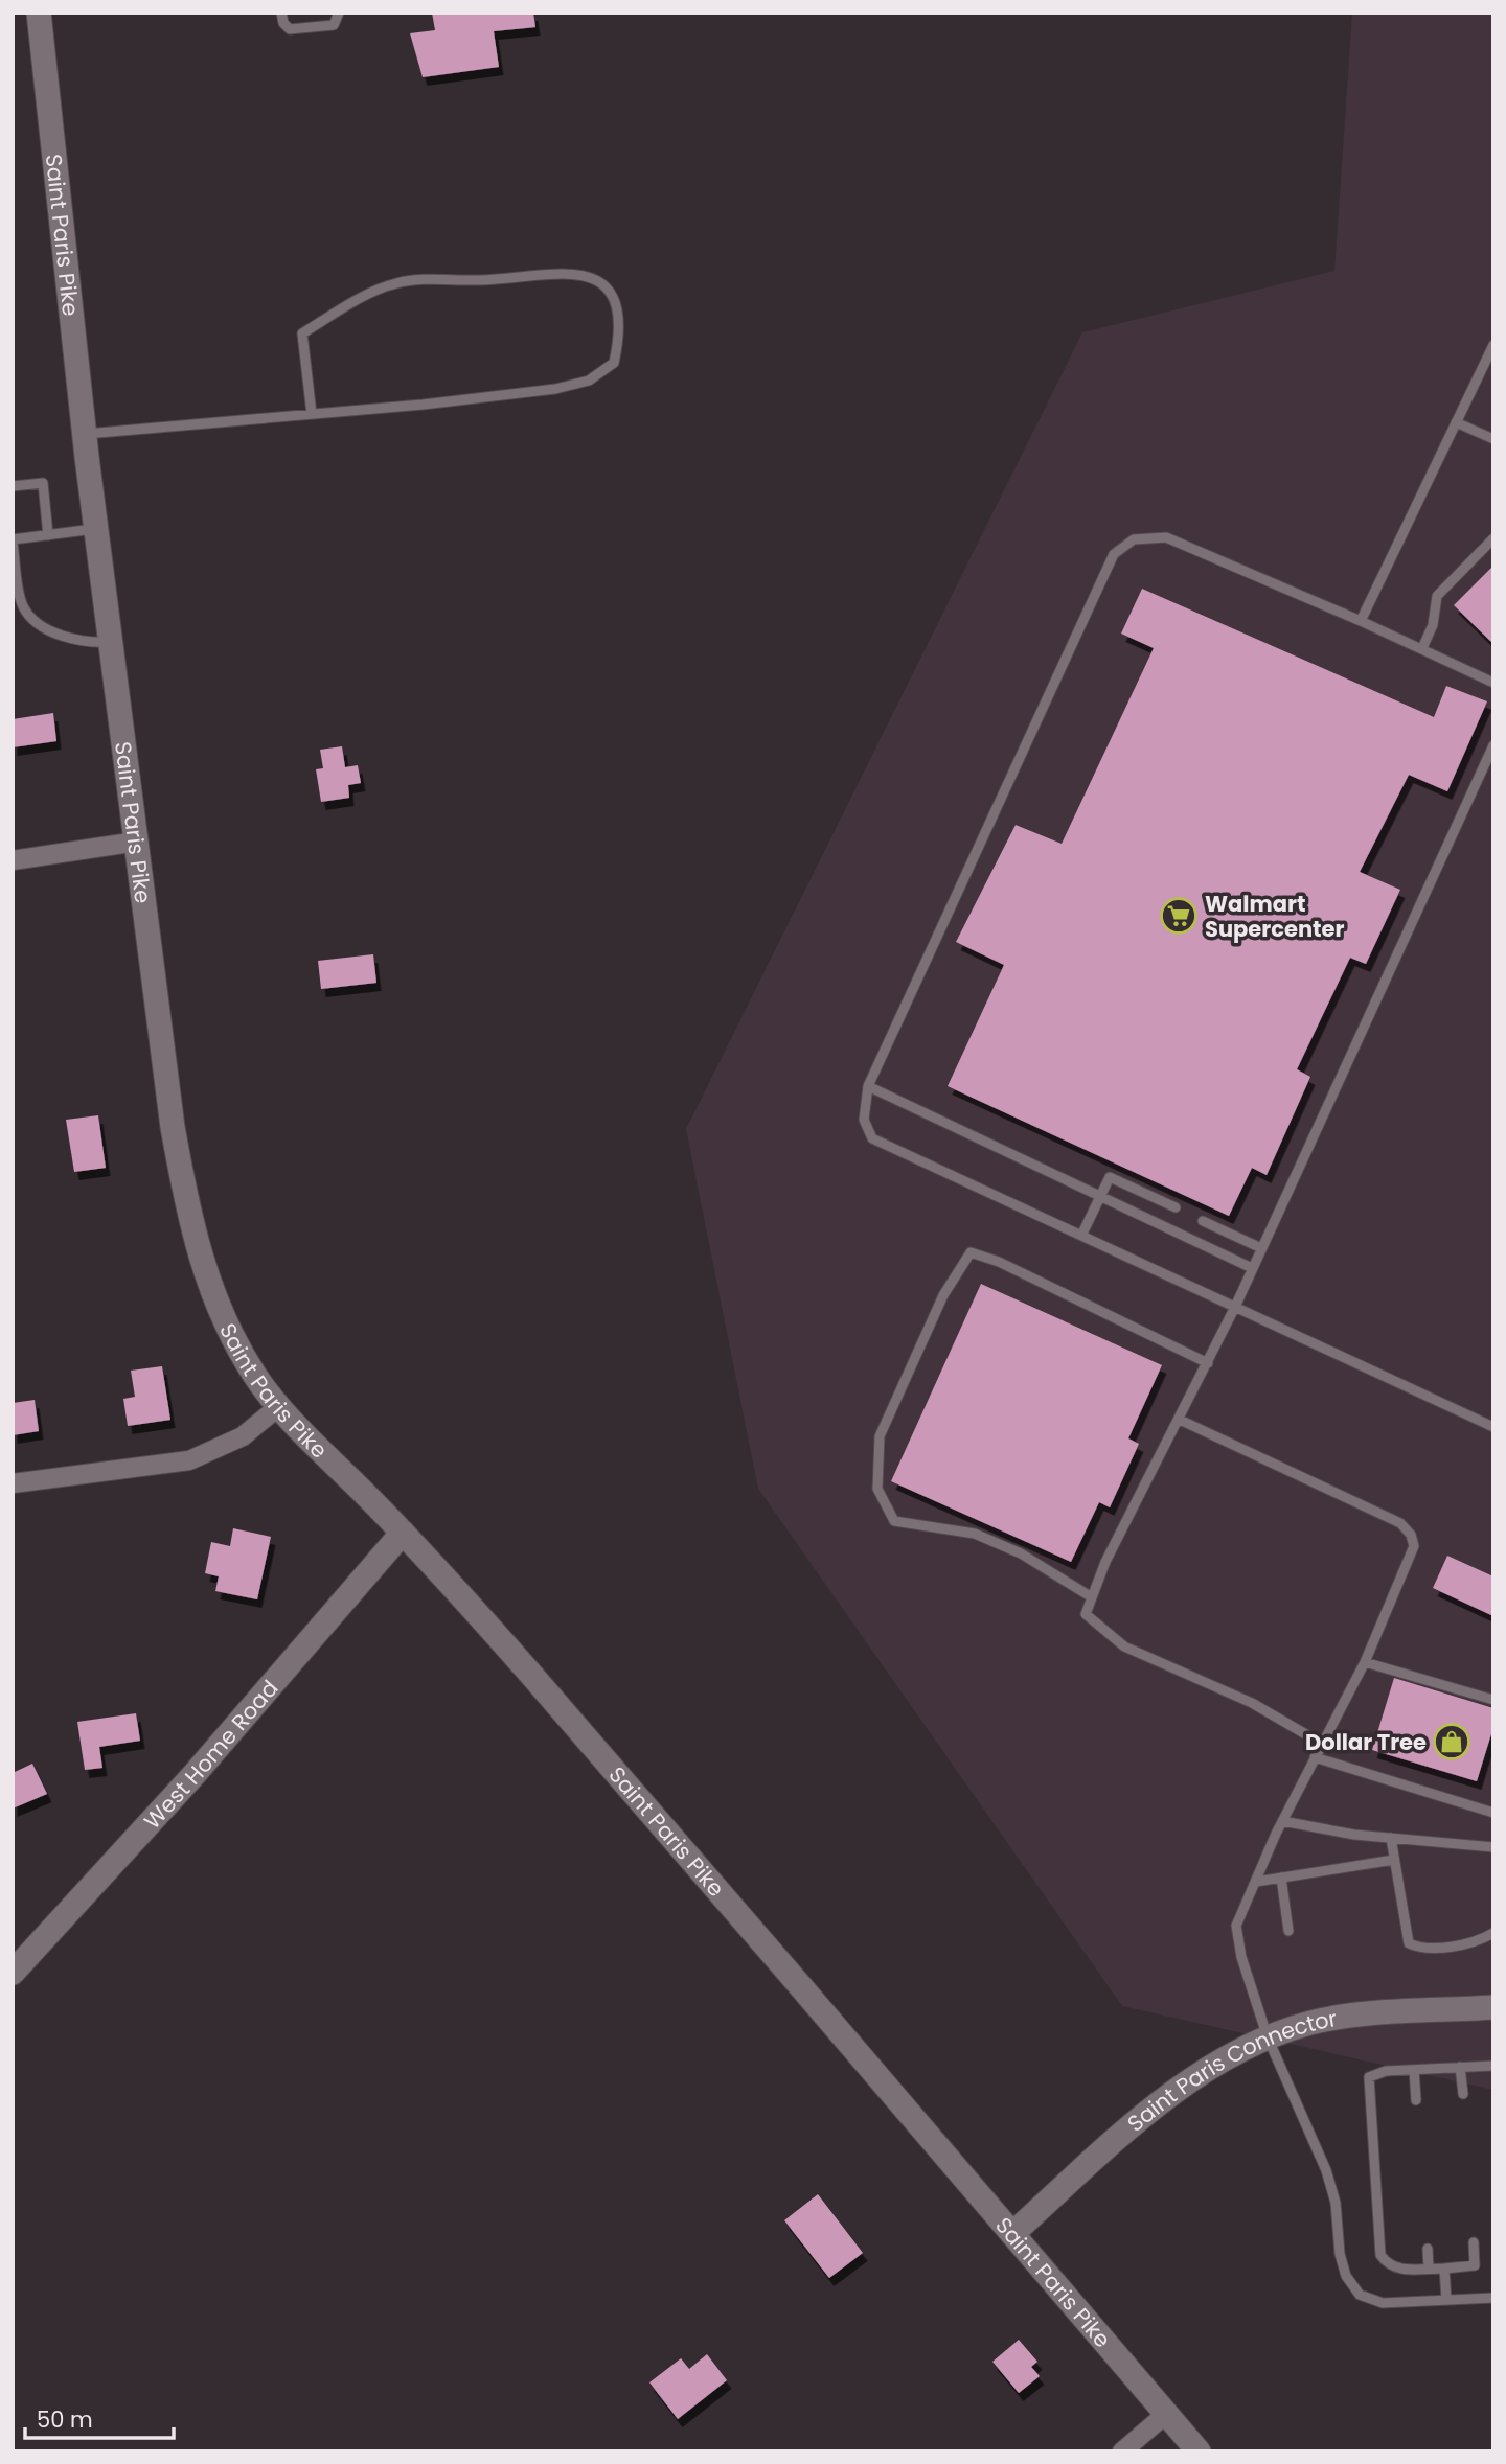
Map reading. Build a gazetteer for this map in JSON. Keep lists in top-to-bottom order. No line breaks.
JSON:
{"streets":{"street":["Saint Paris Pike","West Home Road","Saint Paris Connector"]},"crossings":[["Saint Paris Pike","West Home Road"],["Saint Paris Pike","Saint Paris Connector"]],"places":{"supermarket":["Walmart Supercenter"],"shop":["Dollar Tree"]},"scale_bar":"50 m"}
